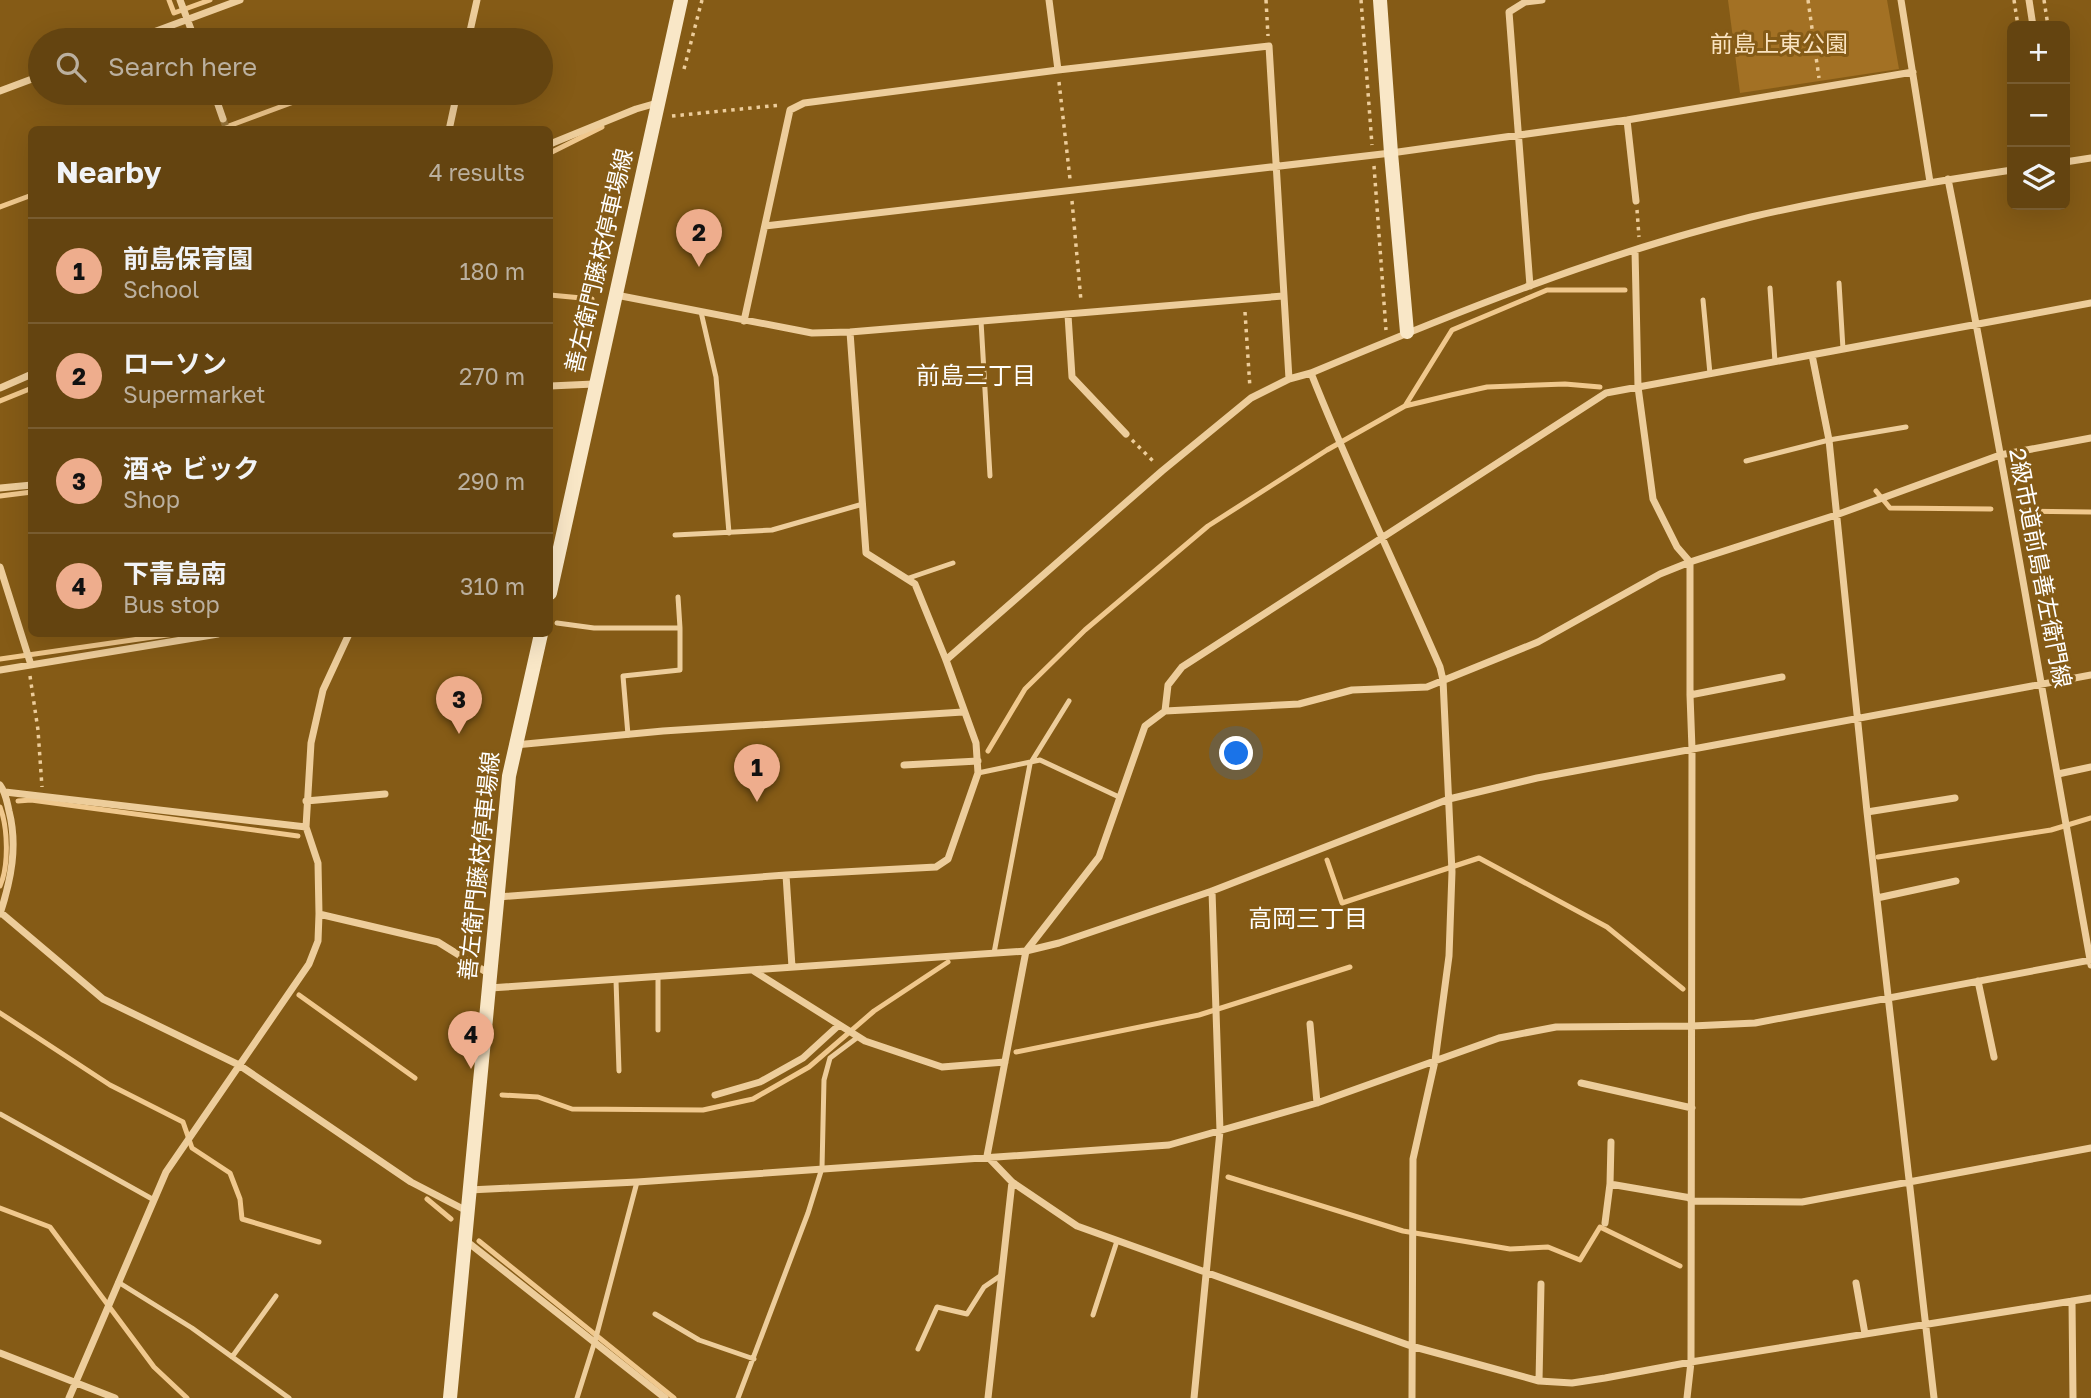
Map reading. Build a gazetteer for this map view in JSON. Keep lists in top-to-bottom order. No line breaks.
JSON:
{"streets":{"main road":["善左衛門藤枝停車場線"],"street":["2級市道前島善左衛門線"]},"districts":["前島三丁目","高岡三丁目"],"parks":["前島上東公園"],"page":{"map_buttons":["+","−"],"search":"Search here","heading":["Nearby","4 results"],"pins":["2","3","1","4"],"list":[{"mark":"1","name":"前島保育園","note":"School","value":"180 m"},{"mark":"2","name":"ローソン","note":"Supermarket","value":"270 m"},{"mark":"3","name":"酒ゃ ビック","note":"Shop","value":"290 m"},{"mark":"4","name":"下青島南","note":"Bus stop","value":"310 m"}]}}
